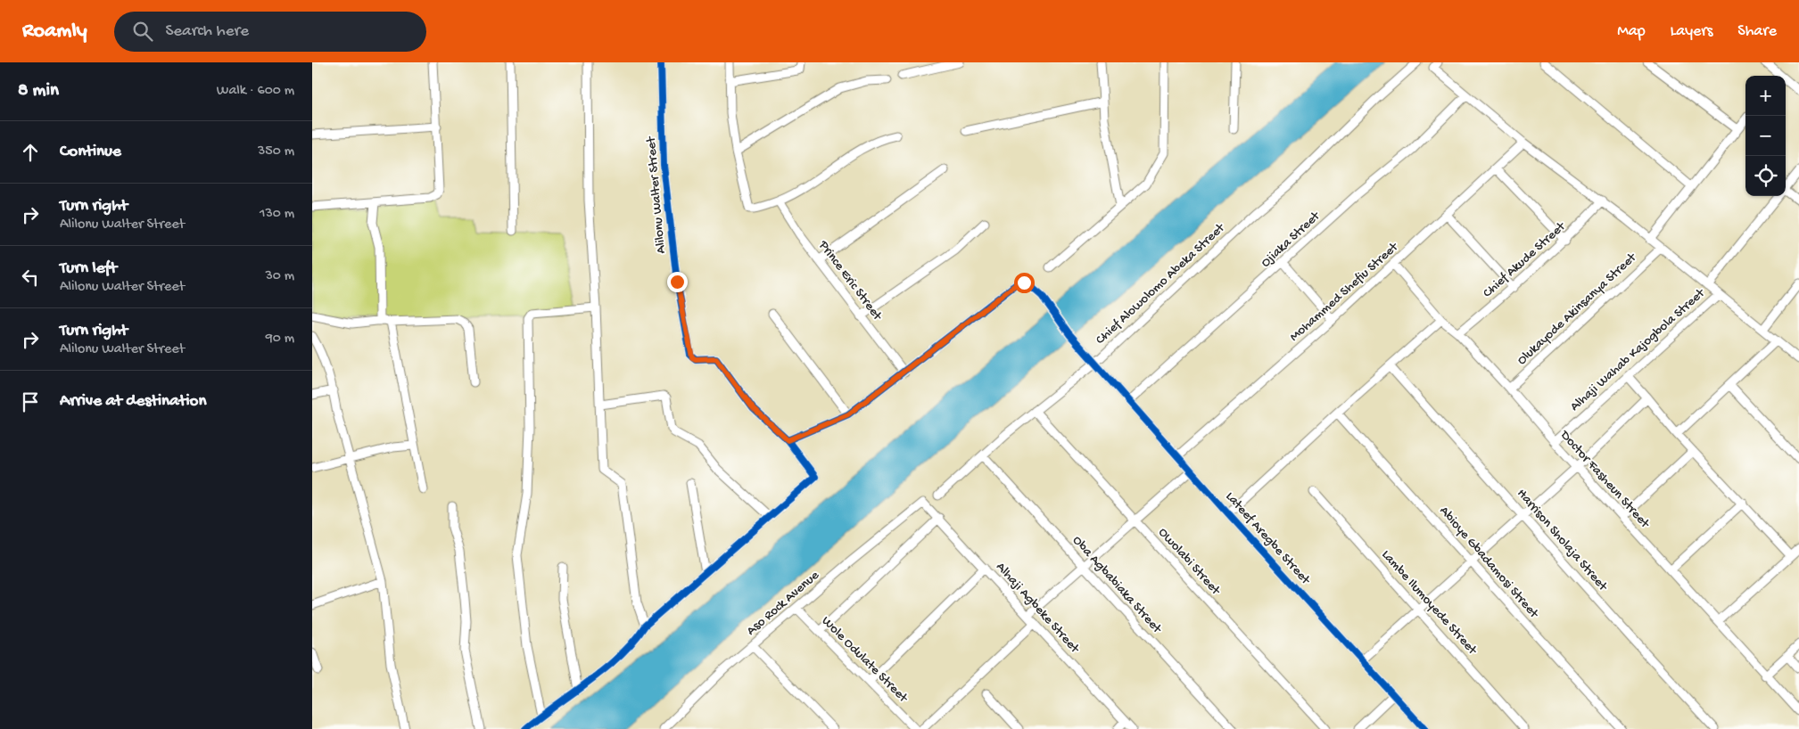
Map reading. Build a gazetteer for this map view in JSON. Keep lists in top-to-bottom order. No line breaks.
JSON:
{"streets":{"street":["Alilonu Walter Street","Ojiaka Street","Chief Akude Street","Prince Eric Street","Chief Alowolomo Abeka Street","Mohammed Shefiu Street","Olukayode Akinsanya Street","Alhaji Wahab Kajogbola Street","Doctor Fasheun Street","Lateef Aregbe Street","Harrison Sholaja Street","Owolabi Street","Abioye Gbadamosi Street","Oba Agbabiaka Street","Lambe Ilumoyede Street","Aso Rock Avenue","Alhaji Agbeke Street","Wole Odulate Street"]},"crossings":[["Alilonu Walter Street","Lateef Aregbe Street"],["Ojiaka Street","Lateef Aregbe Street"],["Chief Akude Street","Doctor Fasheun Street"],["Prince Eric Street","Lateef Aregbe Street"],["Chief Alowolomo Abeka Street","Lateef Aregbe Street"],["Chief Alowolomo Abeka Street","Owolabi Street"],["Chief Alowolomo Abeka Street","Oba Agbabiaka Street"],["Mohammed Shefiu Street","Doctor Fasheun Street"],["Mohammed Shefiu Street","Lateef Aregbe Street"],["Olukayode Akinsanya Street","Doctor Fasheun Street"],["Alhaji Wahab Kajogbola Street","Doctor Fasheun Street"],["Aso Rock Avenue","Alhaji Agbeke Street"],["Aso Rock Avenue","Wole Odulate Street"]],"page":{"header":"Roamly","search":"Search here","nav":["Map","Layers","Share"],"heading":["8 min","Walk · 600 m"],"map_buttons":["+","−"],"list":[["Continue","350 m"],["Turn right","Alilonu Walter Street","130 m"],["Turn left","Alilonu Walter Street","30 m"],["Turn right","Alilonu Walter Street","90 m"],"Arrive at destination"]}}
